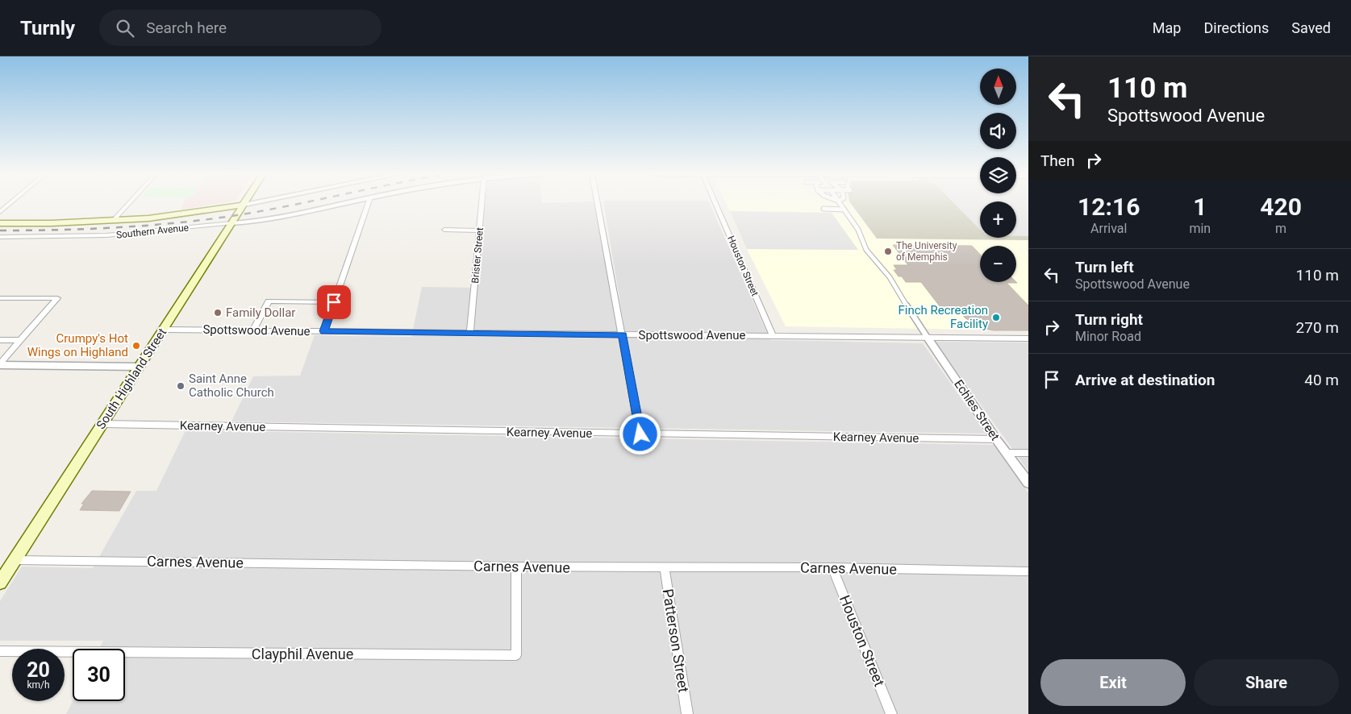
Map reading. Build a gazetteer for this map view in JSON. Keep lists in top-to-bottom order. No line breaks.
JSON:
{"streets":{"main road":["Southern Avenue","South Highland Street"],"street":["Brister Street","Houston Street","Spottswood Avenue","Echles Street","Kearney Avenue","Carnes Avenue","Patterson Street","Clayphil Avenue"]},"crossings":[["Southern Avenue","South Highland Street"],["Brister Street","Spottswood Avenue"],["Houston Street","Spottswood Avenue"],["Houston Street","Carnes Avenue"],["Spottswood Avenue","South Highland Street"],["Spottswood Avenue","Echles Street"],["South Highland Street","Kearney Avenue"],["South Highland Street","Carnes Avenue"],["Echles Street","Kearney Avenue"],["Carnes Avenue","Patterson Street"],["Carnes Avenue","Clayphil Avenue"]],"places":["The University of Memphis","Family Dollar","Finch Recreation Facility","Crumpy's Hot Wings on Highland","Saint Anne Catholic Church"],"north":"top","page":{"header":"Turnly","search":"Search here","nav":["Map","Directions","Saved"],"turn":["110 m","Spottswood Avenue"],"map_buttons":["+","−"],"then":"Then","eta":["12:16","Arrival","1","min","420","m"],"list":[{"name":"Turn left","note":"Spottswood Avenue","value":"110 m"},{"name":"Turn right","note":"Minor Road","value":"270 m"},{"name":"Arrive at destination","value":"40 m"}],"speed":"20 km/h","limit":"30","buttons":["Exit","Share"]}}
